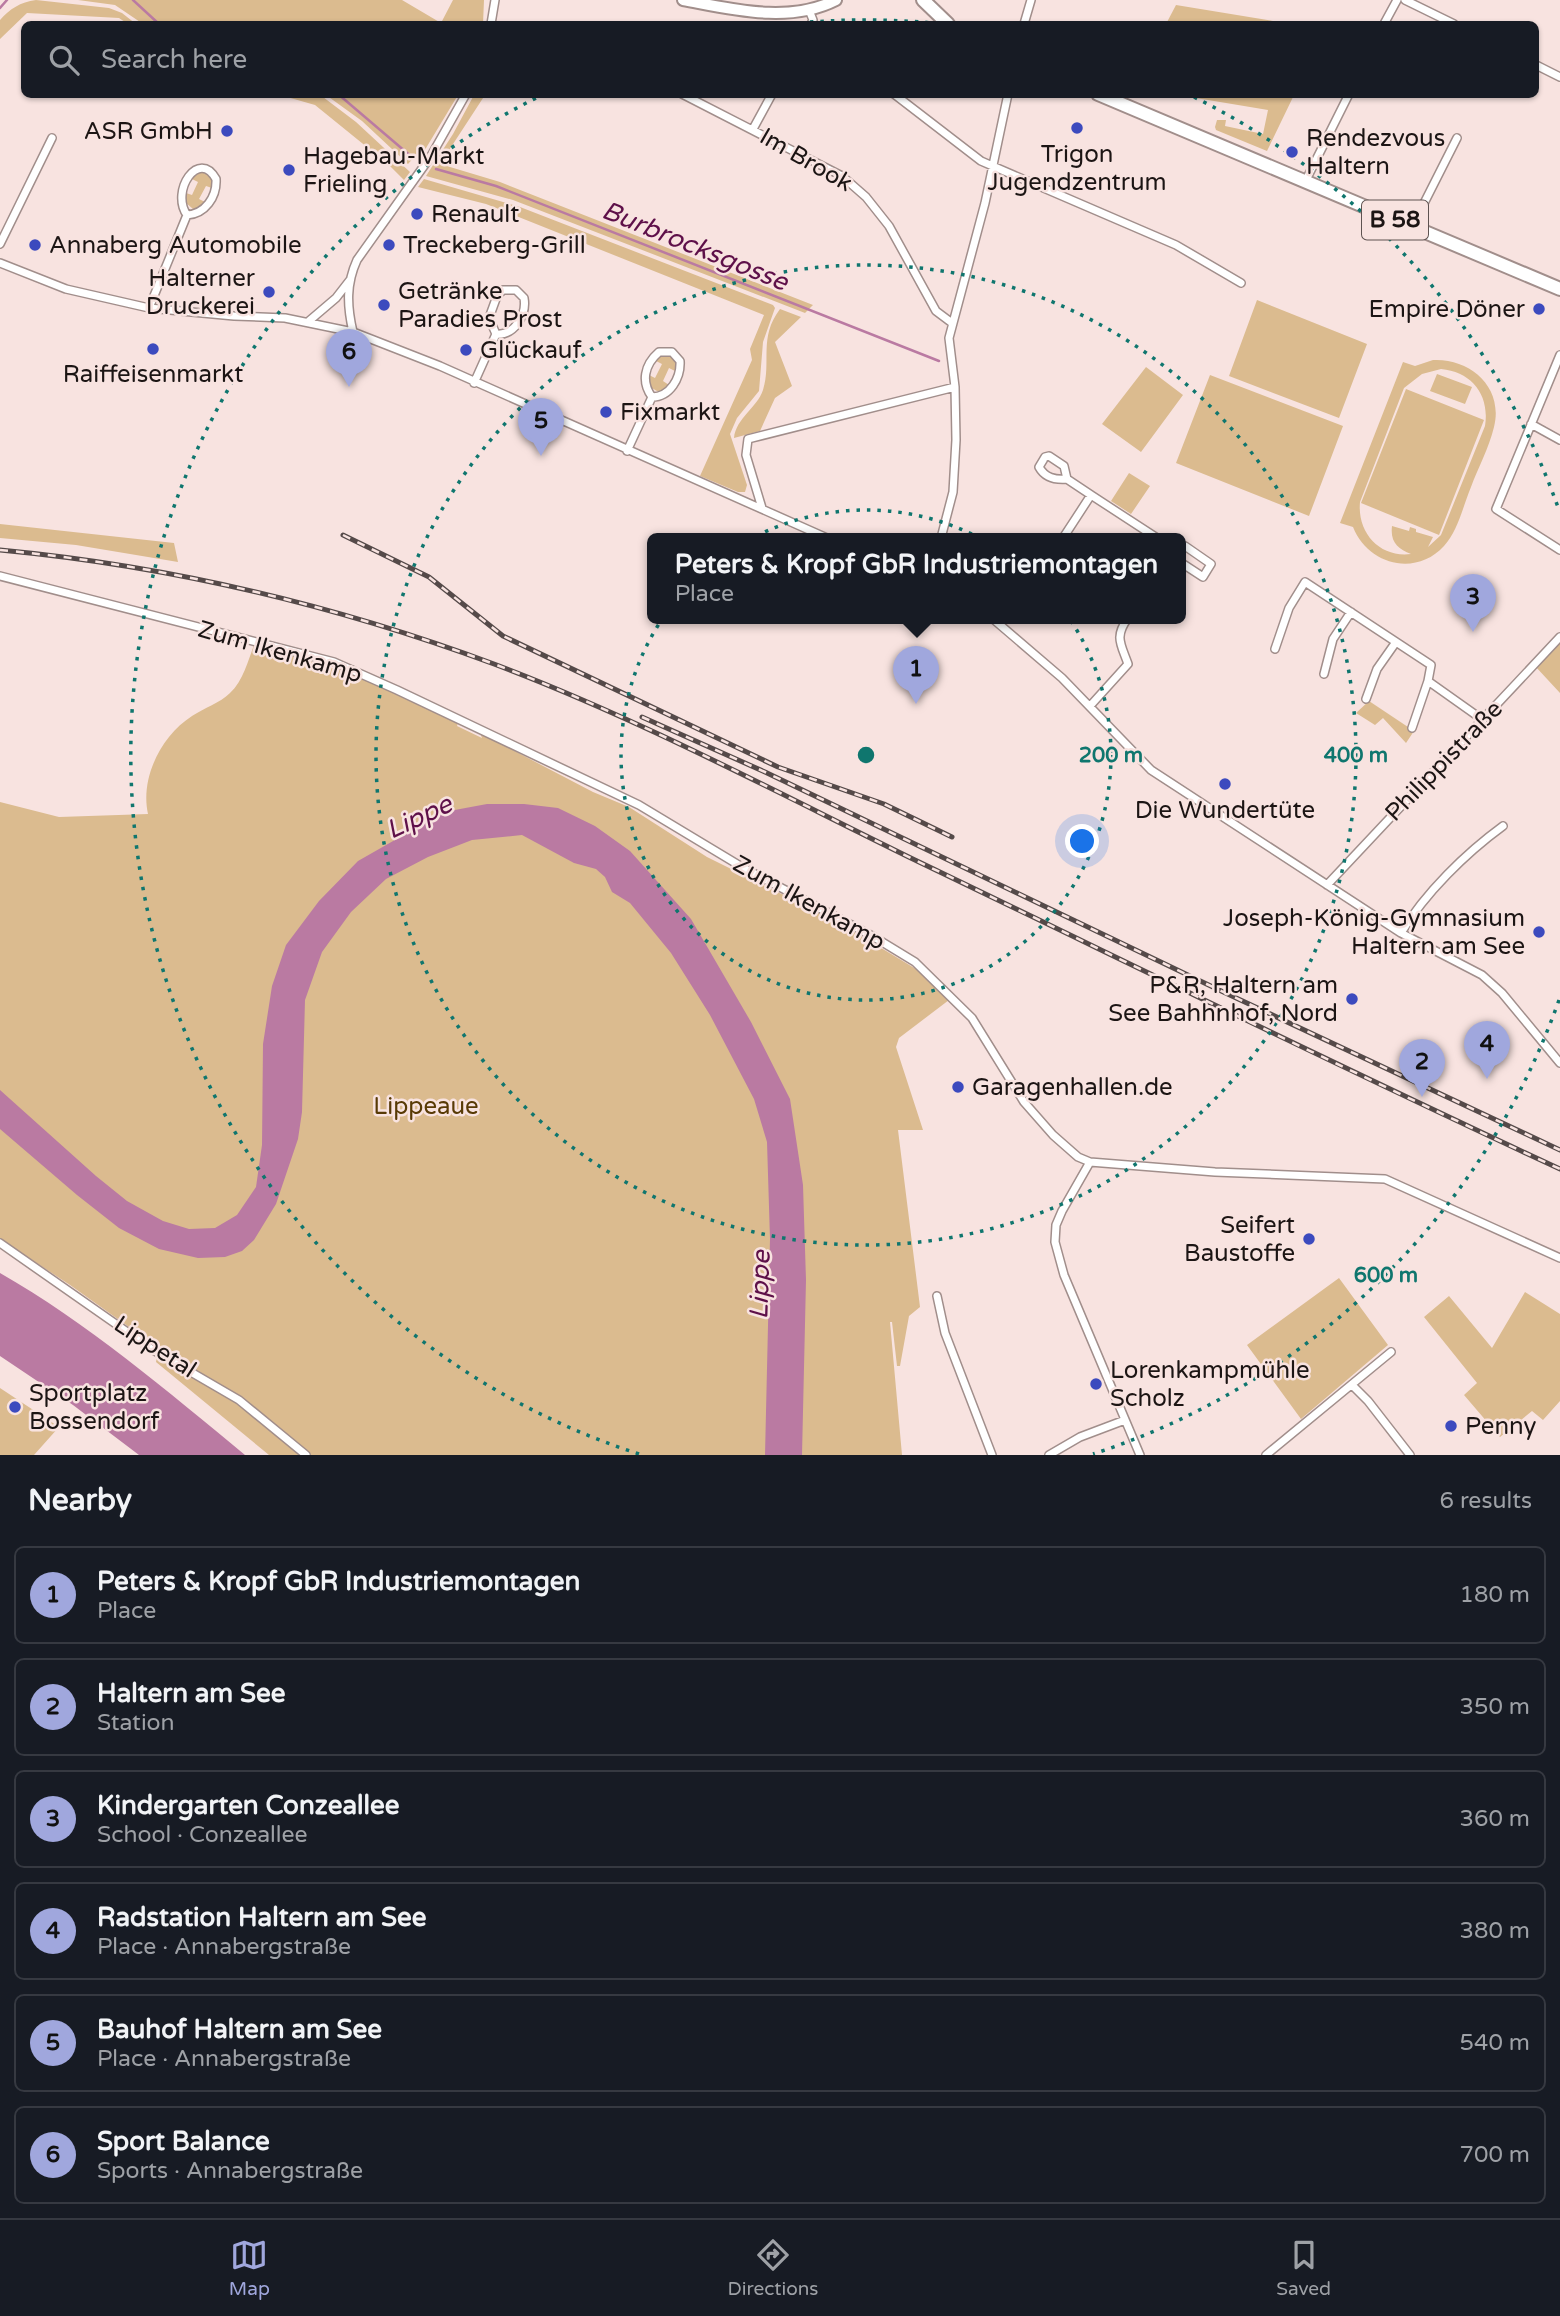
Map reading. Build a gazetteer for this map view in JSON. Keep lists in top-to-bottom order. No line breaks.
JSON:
{"streets":{"main road":["B 58"],"street":["Im Brook","Zum Ikenkamp","Philippistraße","Lippetal"]},"water":["Burbrocksgosse","Lippe"],"parks":["Lippeaue"],"places":["Trigon Jugendzentrum","ASR GmbH","Rendezvous Haltern","Hagebau-Markt Frieling","Renault","Annaberg Automobile","Treckeberg-Grill","Halterner Druckerei","Getränke Paradies Prost","Empire Döner","Raiffeisenmarkt","Glückauf","Fixmarkt","Die Wundertüte","Joseph-König-Gymnasium Haltern am See","P&R, Haltern am See Bahhnhof, Nord","Garagenhallen.de","Seifert Baustoffe","Lorenkampmühle Scholz","Sportplatz Bossendorf","Penny"],"page":{"search":"Search here","pins":["6","5","3","1","4","2"],"popup":["Peters & Kropf GbR Industriemontagen","Place"],"heading":["Nearby","6 results"],"list":[{"mark":"1","name":"Peters & Kropf GbR Industriemontagen","note":"Place","value":"180 m"},{"mark":"2","name":"Haltern am See","note":"Station","value":"350 m"},{"mark":"3","name":"Kindergarten Conzeallee","note":"School · Conzeallee","value":"360 m"},{"mark":"4","name":"Radstation Haltern am See","note":"Place · Annabergstraße","value":"380 m"},{"mark":"5","name":"Bauhof Haltern am See","note":"Place · Annabergstraße","value":"540 m"},{"mark":"6","name":"Sport Balance","note":"Sports · Annabergstraße","value":"700 m"}],"nav":["Map","Directions","Saved"]},"rings":["200 m","400 m","600 m"]}
